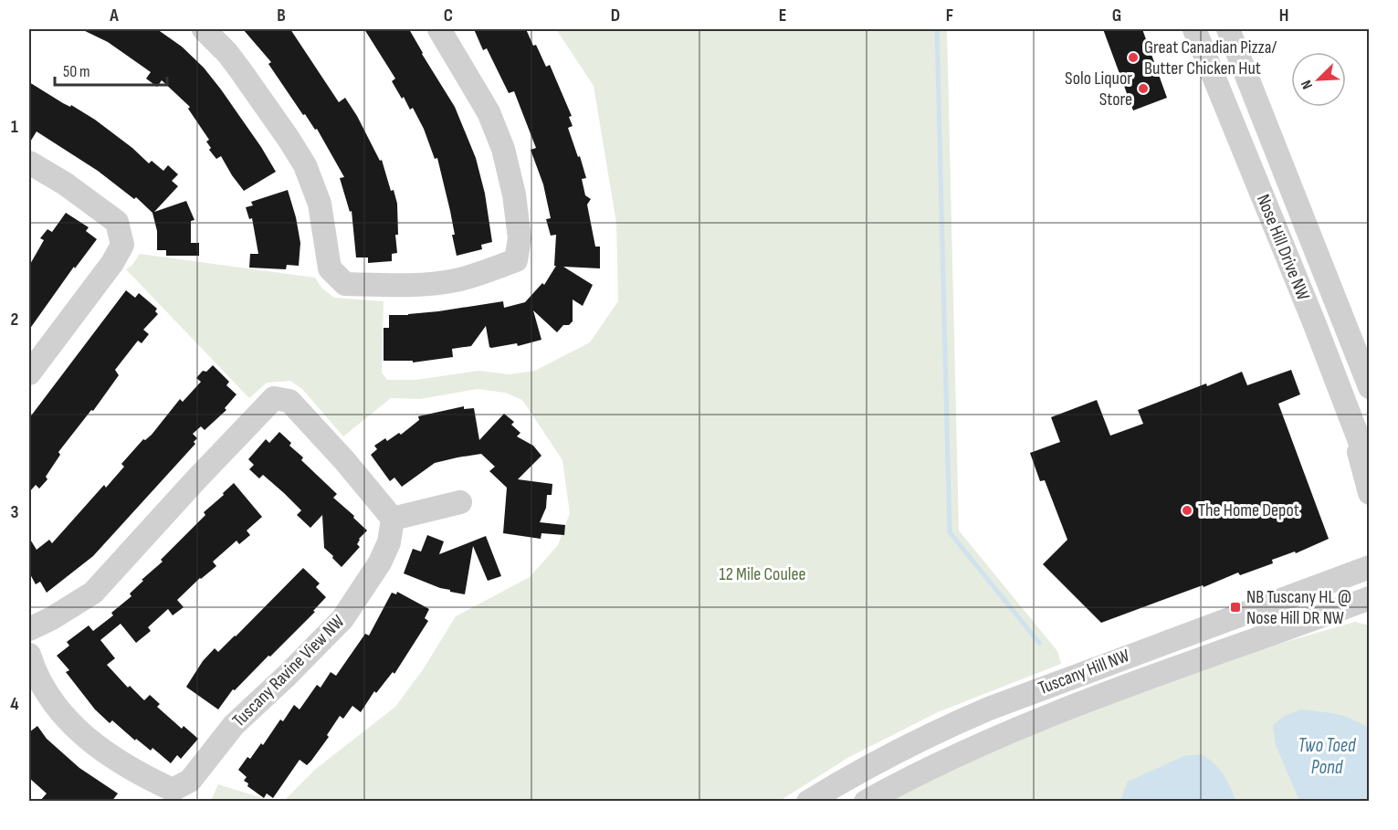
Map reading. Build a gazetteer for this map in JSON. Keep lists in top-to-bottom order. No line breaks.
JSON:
{"streets":{"street":["Nose Hill Drive NW","Tuscany Ravine View NW","Tuscany Hill NW"]},"water":["Two Toed Pond"],"parks":["12 Mile Coulee"],"places":{"other":["Great Canadian Pizza/ Butter Chicken Hut","Solo Liquor Store","The Home Depot"],"transit":["NB Tuscany HL @ Nose Hill DR NW"]},"scale_bar":"50 m","north":"bottom left","grid":{"columns":["A","B","C","D","E","F","G","H"],"rows":["1","2","3","4"]}}
